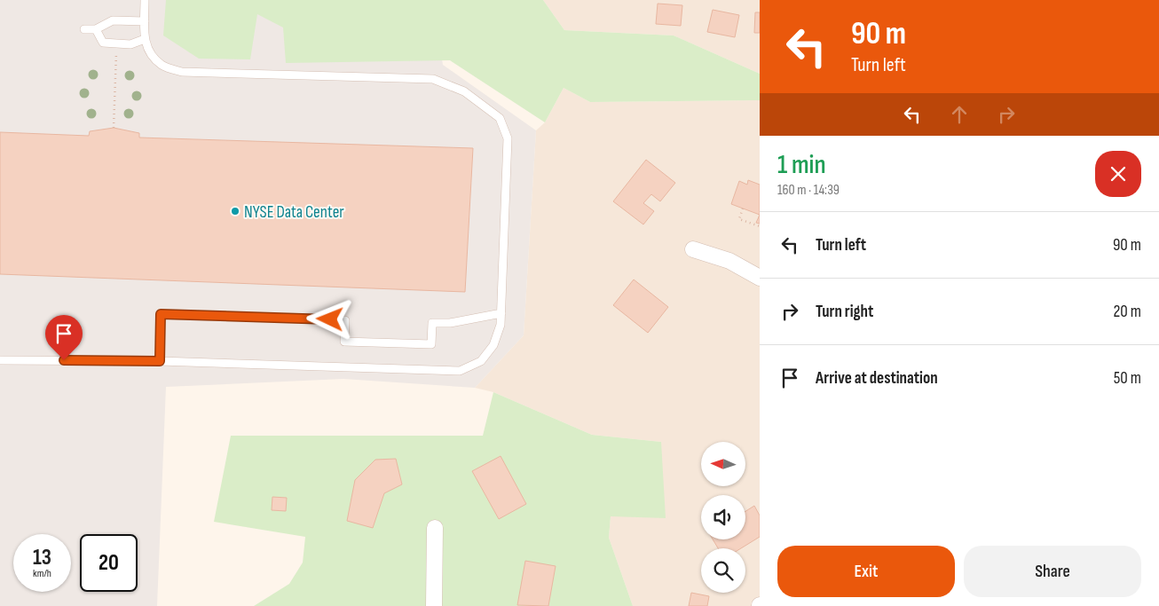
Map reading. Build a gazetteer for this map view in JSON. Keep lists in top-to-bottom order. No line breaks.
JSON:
{"places":["NYSE Data Center"],"north":"left","page":{"turn":["90 m","Turn left"],"heading":["1 min","160 m · 14:39"],"list":[{"name":"Turn left","value":"90 m"},{"name":"Turn right","value":"20 m"},{"name":"Arrive at destination","value":"50 m"}],"speed":"13 km/h","limit":"20","buttons":["Exit","Share"]}}
